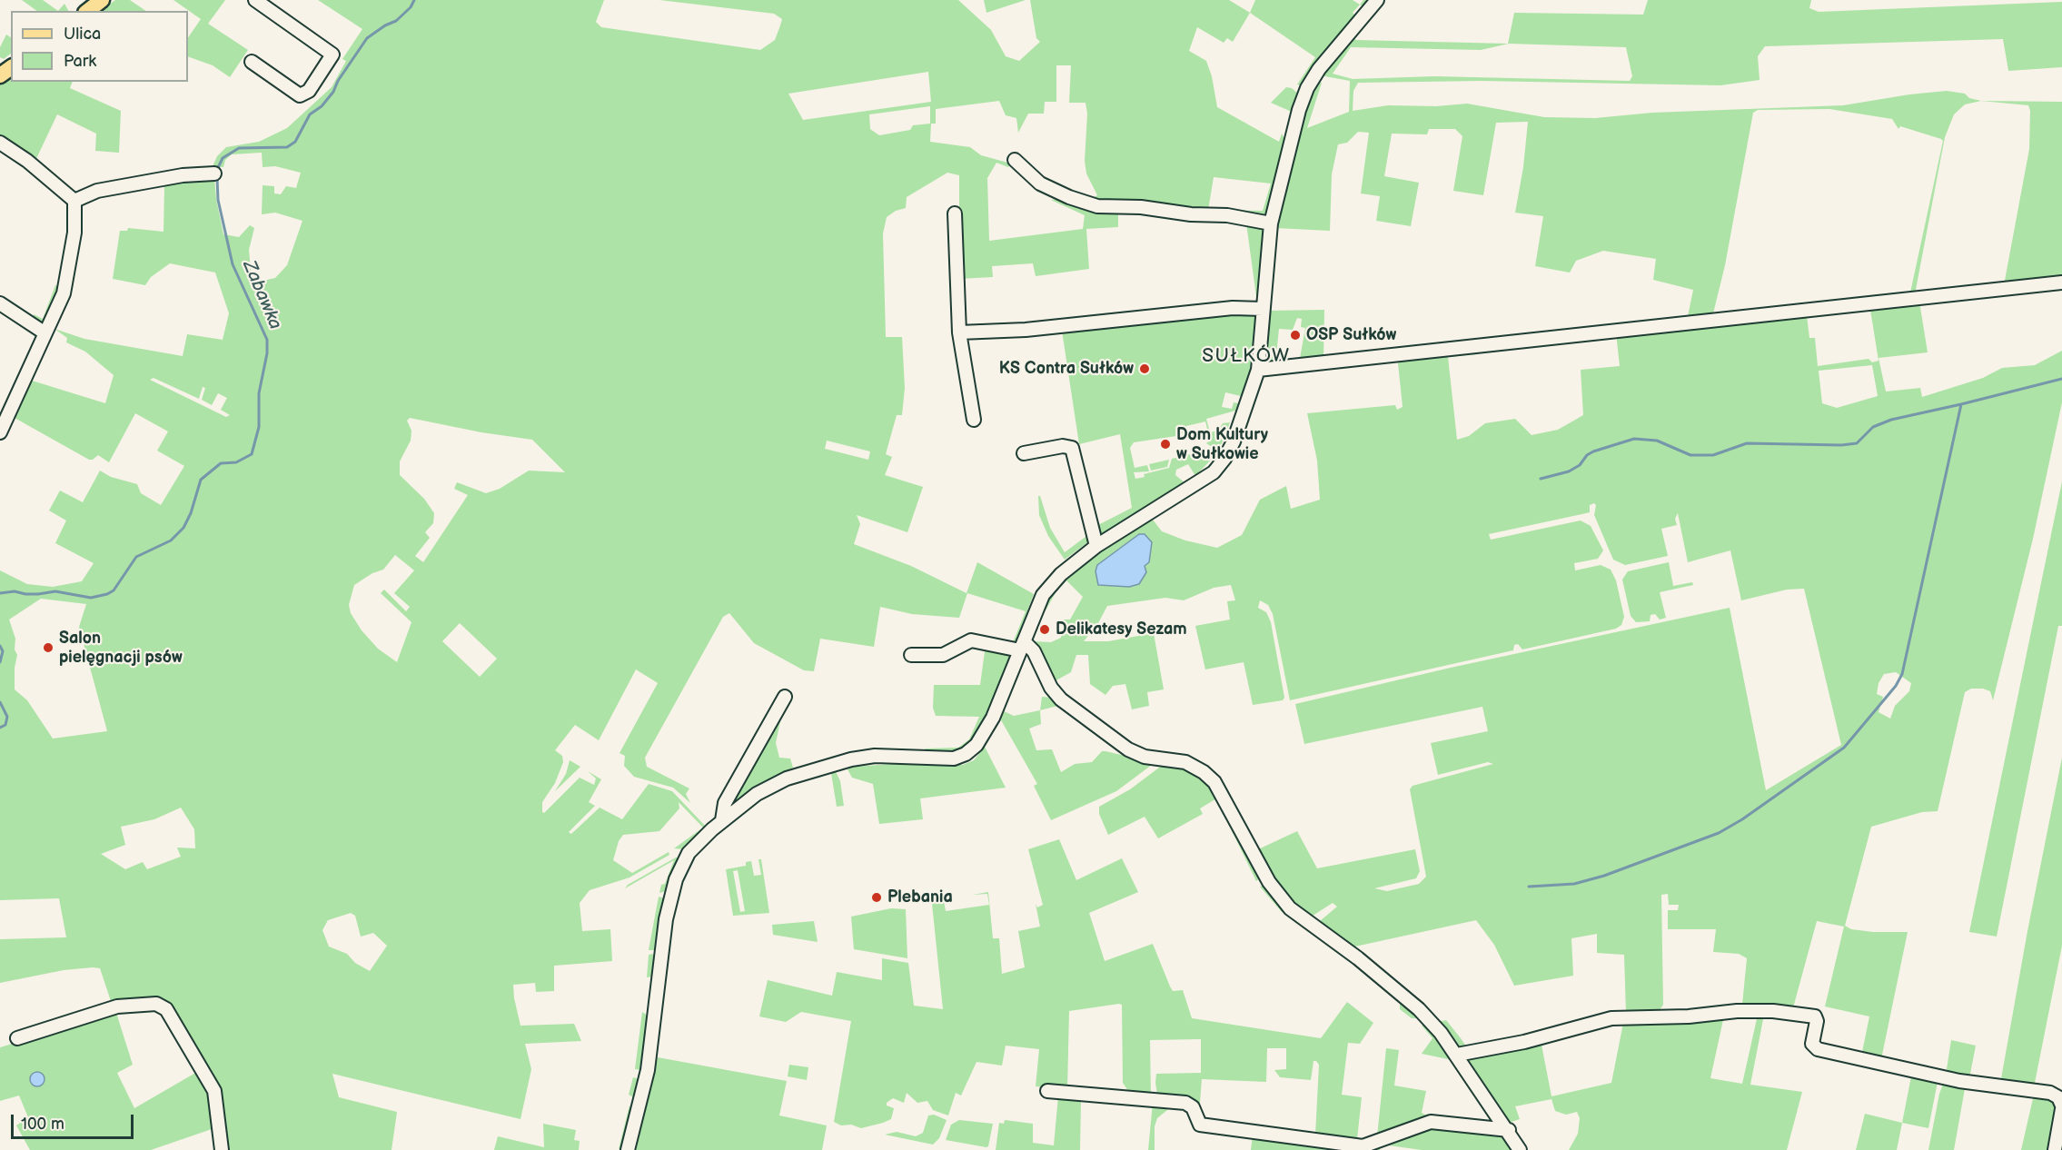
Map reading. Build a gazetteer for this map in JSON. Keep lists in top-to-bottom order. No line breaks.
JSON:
{"districts":["SUŁKÓW"],"water":["Zabawka"],"places":["OSP Sułków","KS Contra Sułków","Dom Kultury w Sułkowie","Delikatesy Sezam","Salon pielęgnacji psów","Plebania"],"legend":["Ulica","Park"],"scale_bar":"100 m"}
